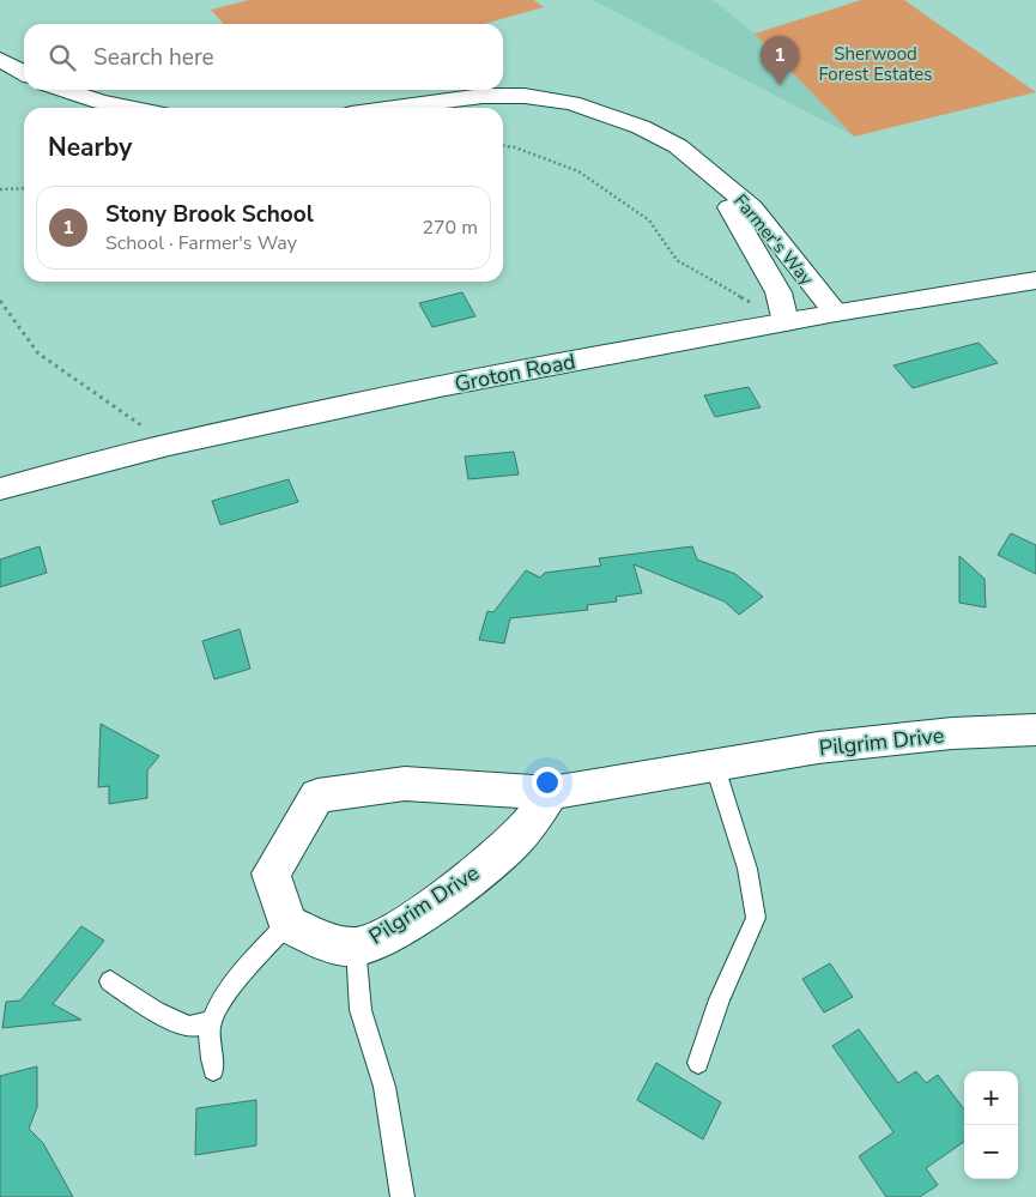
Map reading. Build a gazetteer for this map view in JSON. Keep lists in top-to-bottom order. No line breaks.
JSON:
{"streets":{"street":["Farmer's Way","Groton Road","Pilgrim Drive"]},"crossings":[["Farmer's Way","Groton Road"]],"parks":["Sherwood Forest Estates"],"page":{"search":"Search here","pins":"1","heading":"Nearby","list":[{"mark":"1","name":"Stony Brook School","note":"School · Farmer's Way","value":"270 m"}],"map_buttons":["+","−"]}}
